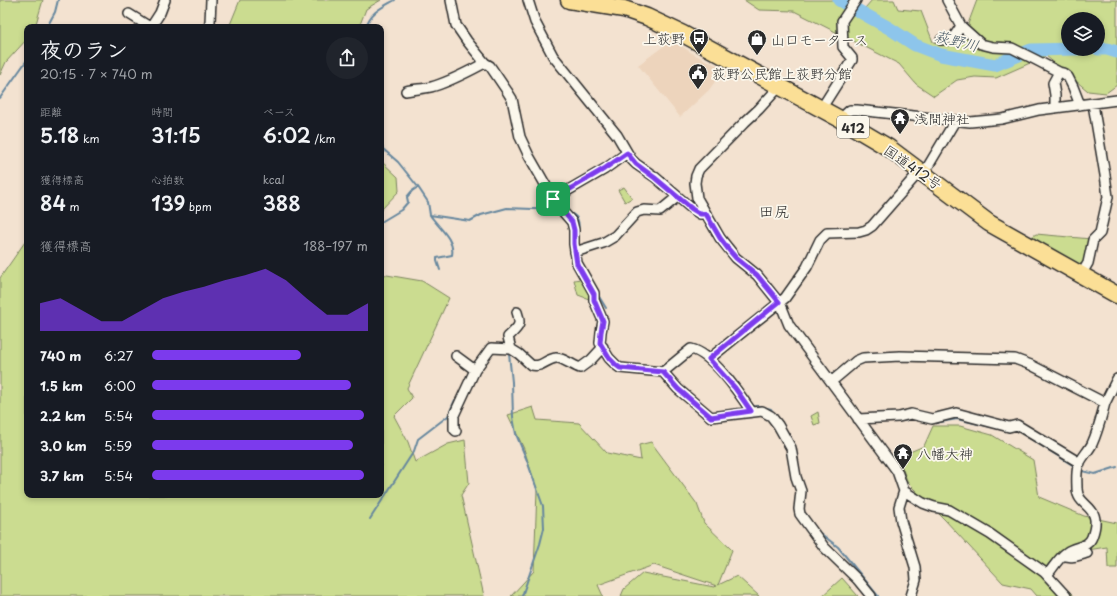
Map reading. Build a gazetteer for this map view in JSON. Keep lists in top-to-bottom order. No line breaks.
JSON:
{"streets":{"highway":["412","国道412号"]},"districts":["田尻"],"water":["萩野川"],"places":{"bus stop":["上荻野"],"shop":["山口モータース"],"public building":["荻野公民館上荻野分館"],"temple":["浅間神社","八幡大神"]},"page":{"heading":["夜のラン","20:15 · 7 × 740 m"],"stats":[["距離","5.18 km"],["時間","31:15"],["ペース","6:02 /km"],["獲得標高","84 m"],["心拍数","139 bpm"],["kcal","388"]],"chart":["獲得標高","188–197 m"],"list":[{"name":"740 m","note":"6:27"},{"name":"1.5 km","note":"6:00"},{"name":"2.2 km","note":"5:54"},{"name":"3.0 km","note":"5:59"},{"name":"3.7 km","note":"5:54"}]}}
